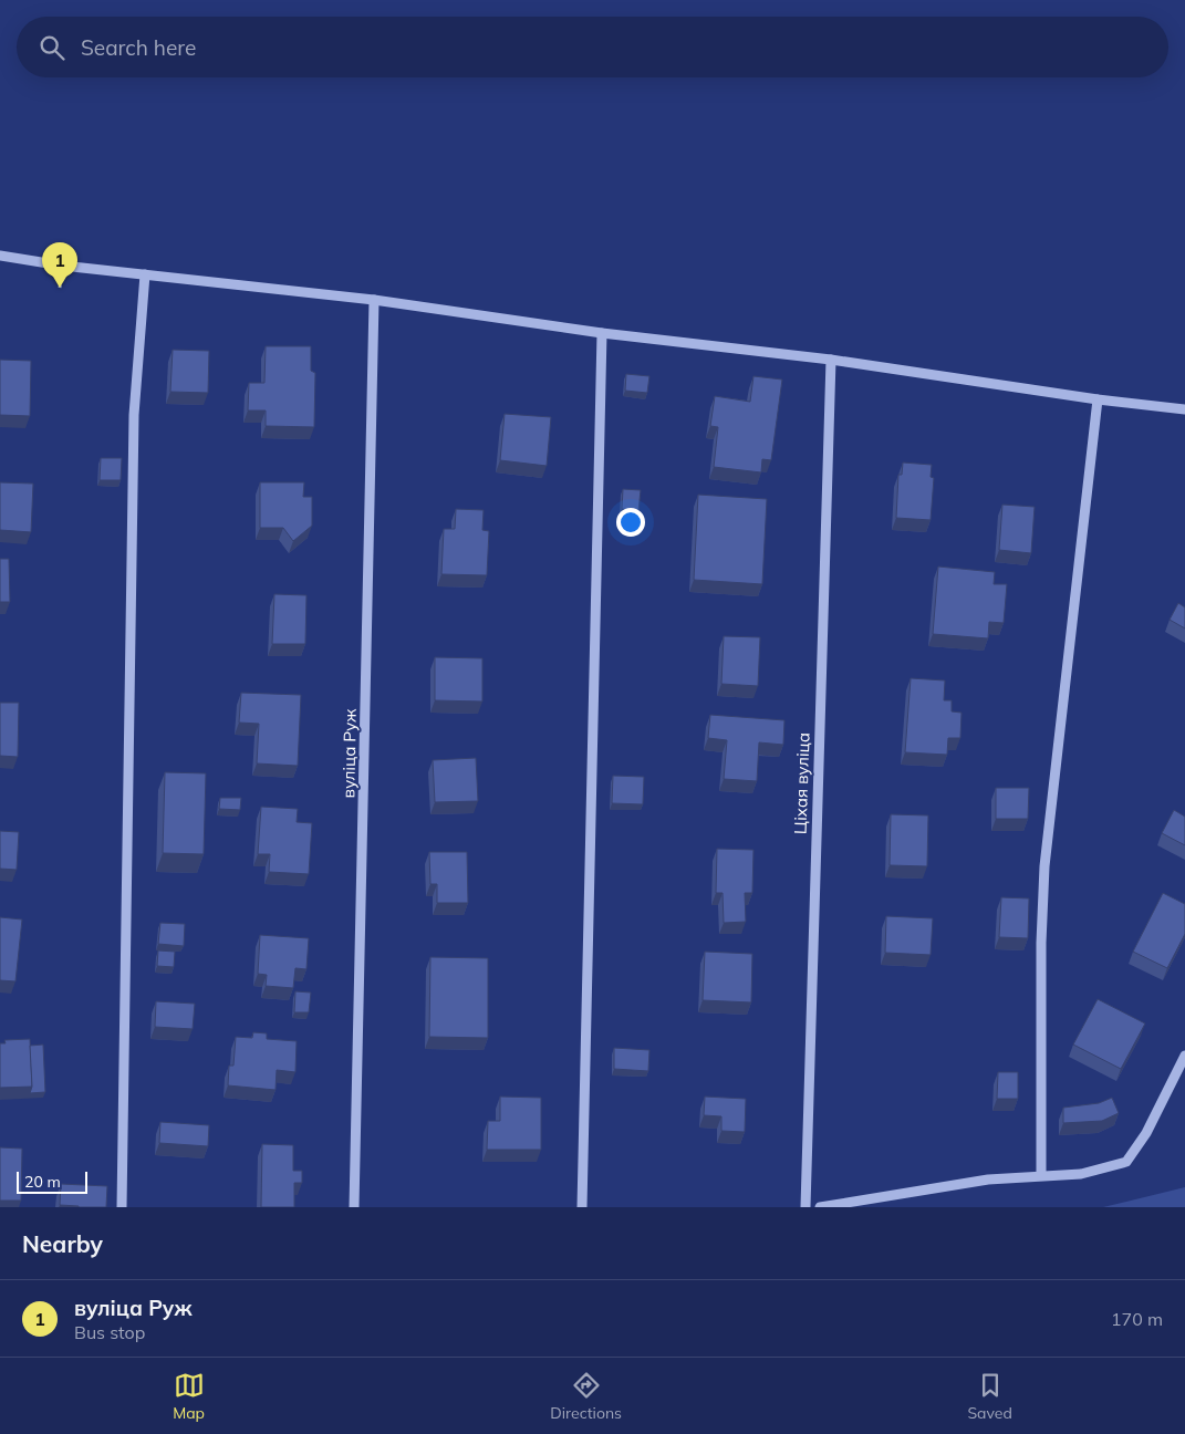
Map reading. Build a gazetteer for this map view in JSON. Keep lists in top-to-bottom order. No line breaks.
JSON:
{"streets":{"street":["вуліца Руж","Ціхая вуліца"]},"scale_bar":"20 m","page":{"search":"Search here","pins":"1","scale":"20 m","heading":"Nearby","list":[{"mark":"1","name":"вуліца Руж","note":"Bus stop","value":"170 m"}],"nav":["Map","Directions","Saved"]}}
